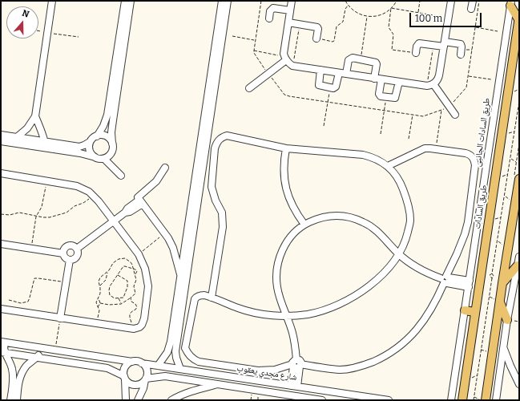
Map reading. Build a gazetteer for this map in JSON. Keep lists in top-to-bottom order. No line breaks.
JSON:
{"streets":{"main road":["طريق السادات"],"street":["طريق السادات الجانبى","شارع مجدي يعقوب"]},"scale_bar":"100 m","north":"top"}
